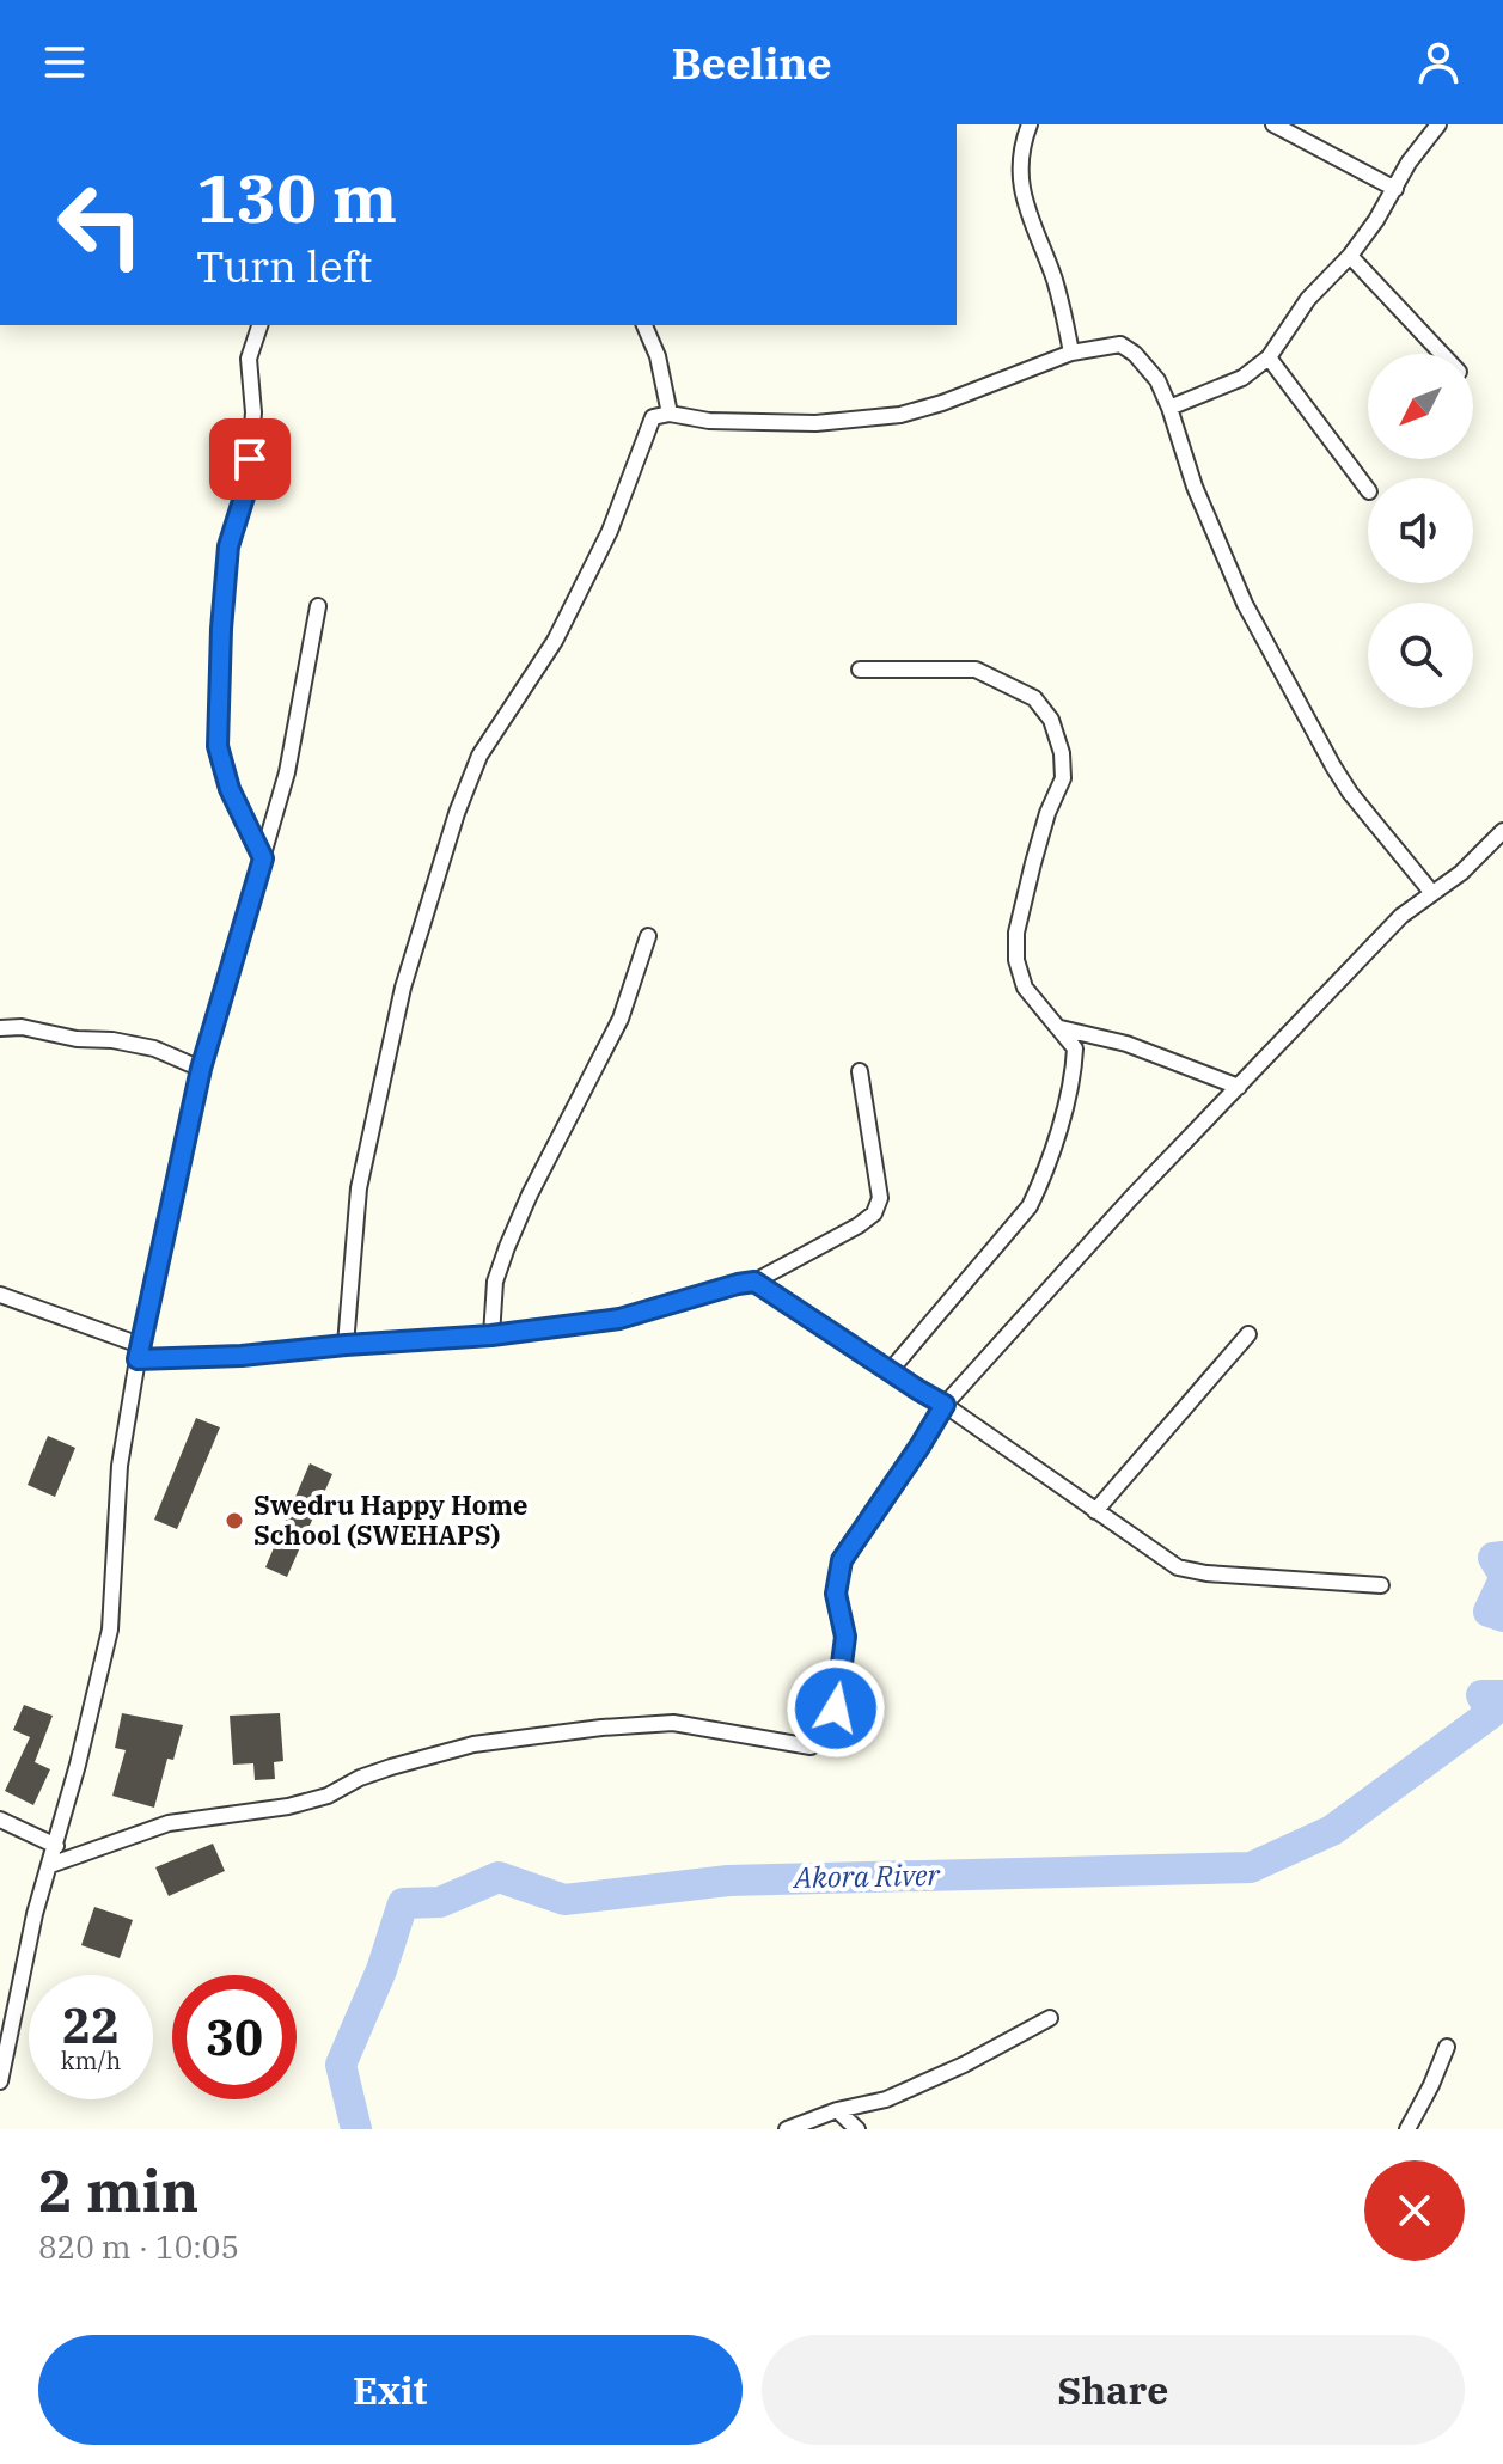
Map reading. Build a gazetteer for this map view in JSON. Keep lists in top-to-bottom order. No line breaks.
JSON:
{"water":["Akora River"],"places":["Swedru Happy Home School (SWEHAPS)"],"north":"bottom left","page":{"header":"Beeline","turn":["130 m","Turn left"],"speed":"22 km/h","limit":"30","heading":["2 min","820 m · 10:05"],"buttons":["Exit","Share"]}}
